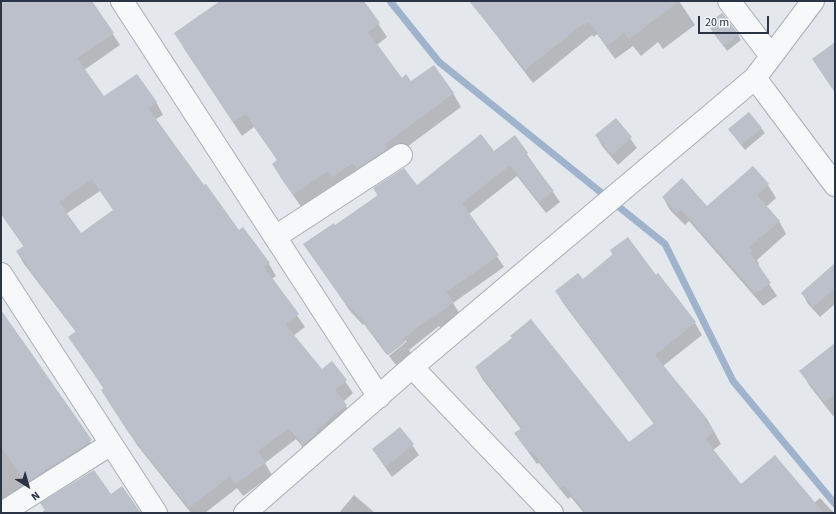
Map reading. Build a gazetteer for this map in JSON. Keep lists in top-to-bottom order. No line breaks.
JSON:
{"scale_bar":"20 m","north":"bottom right"}
